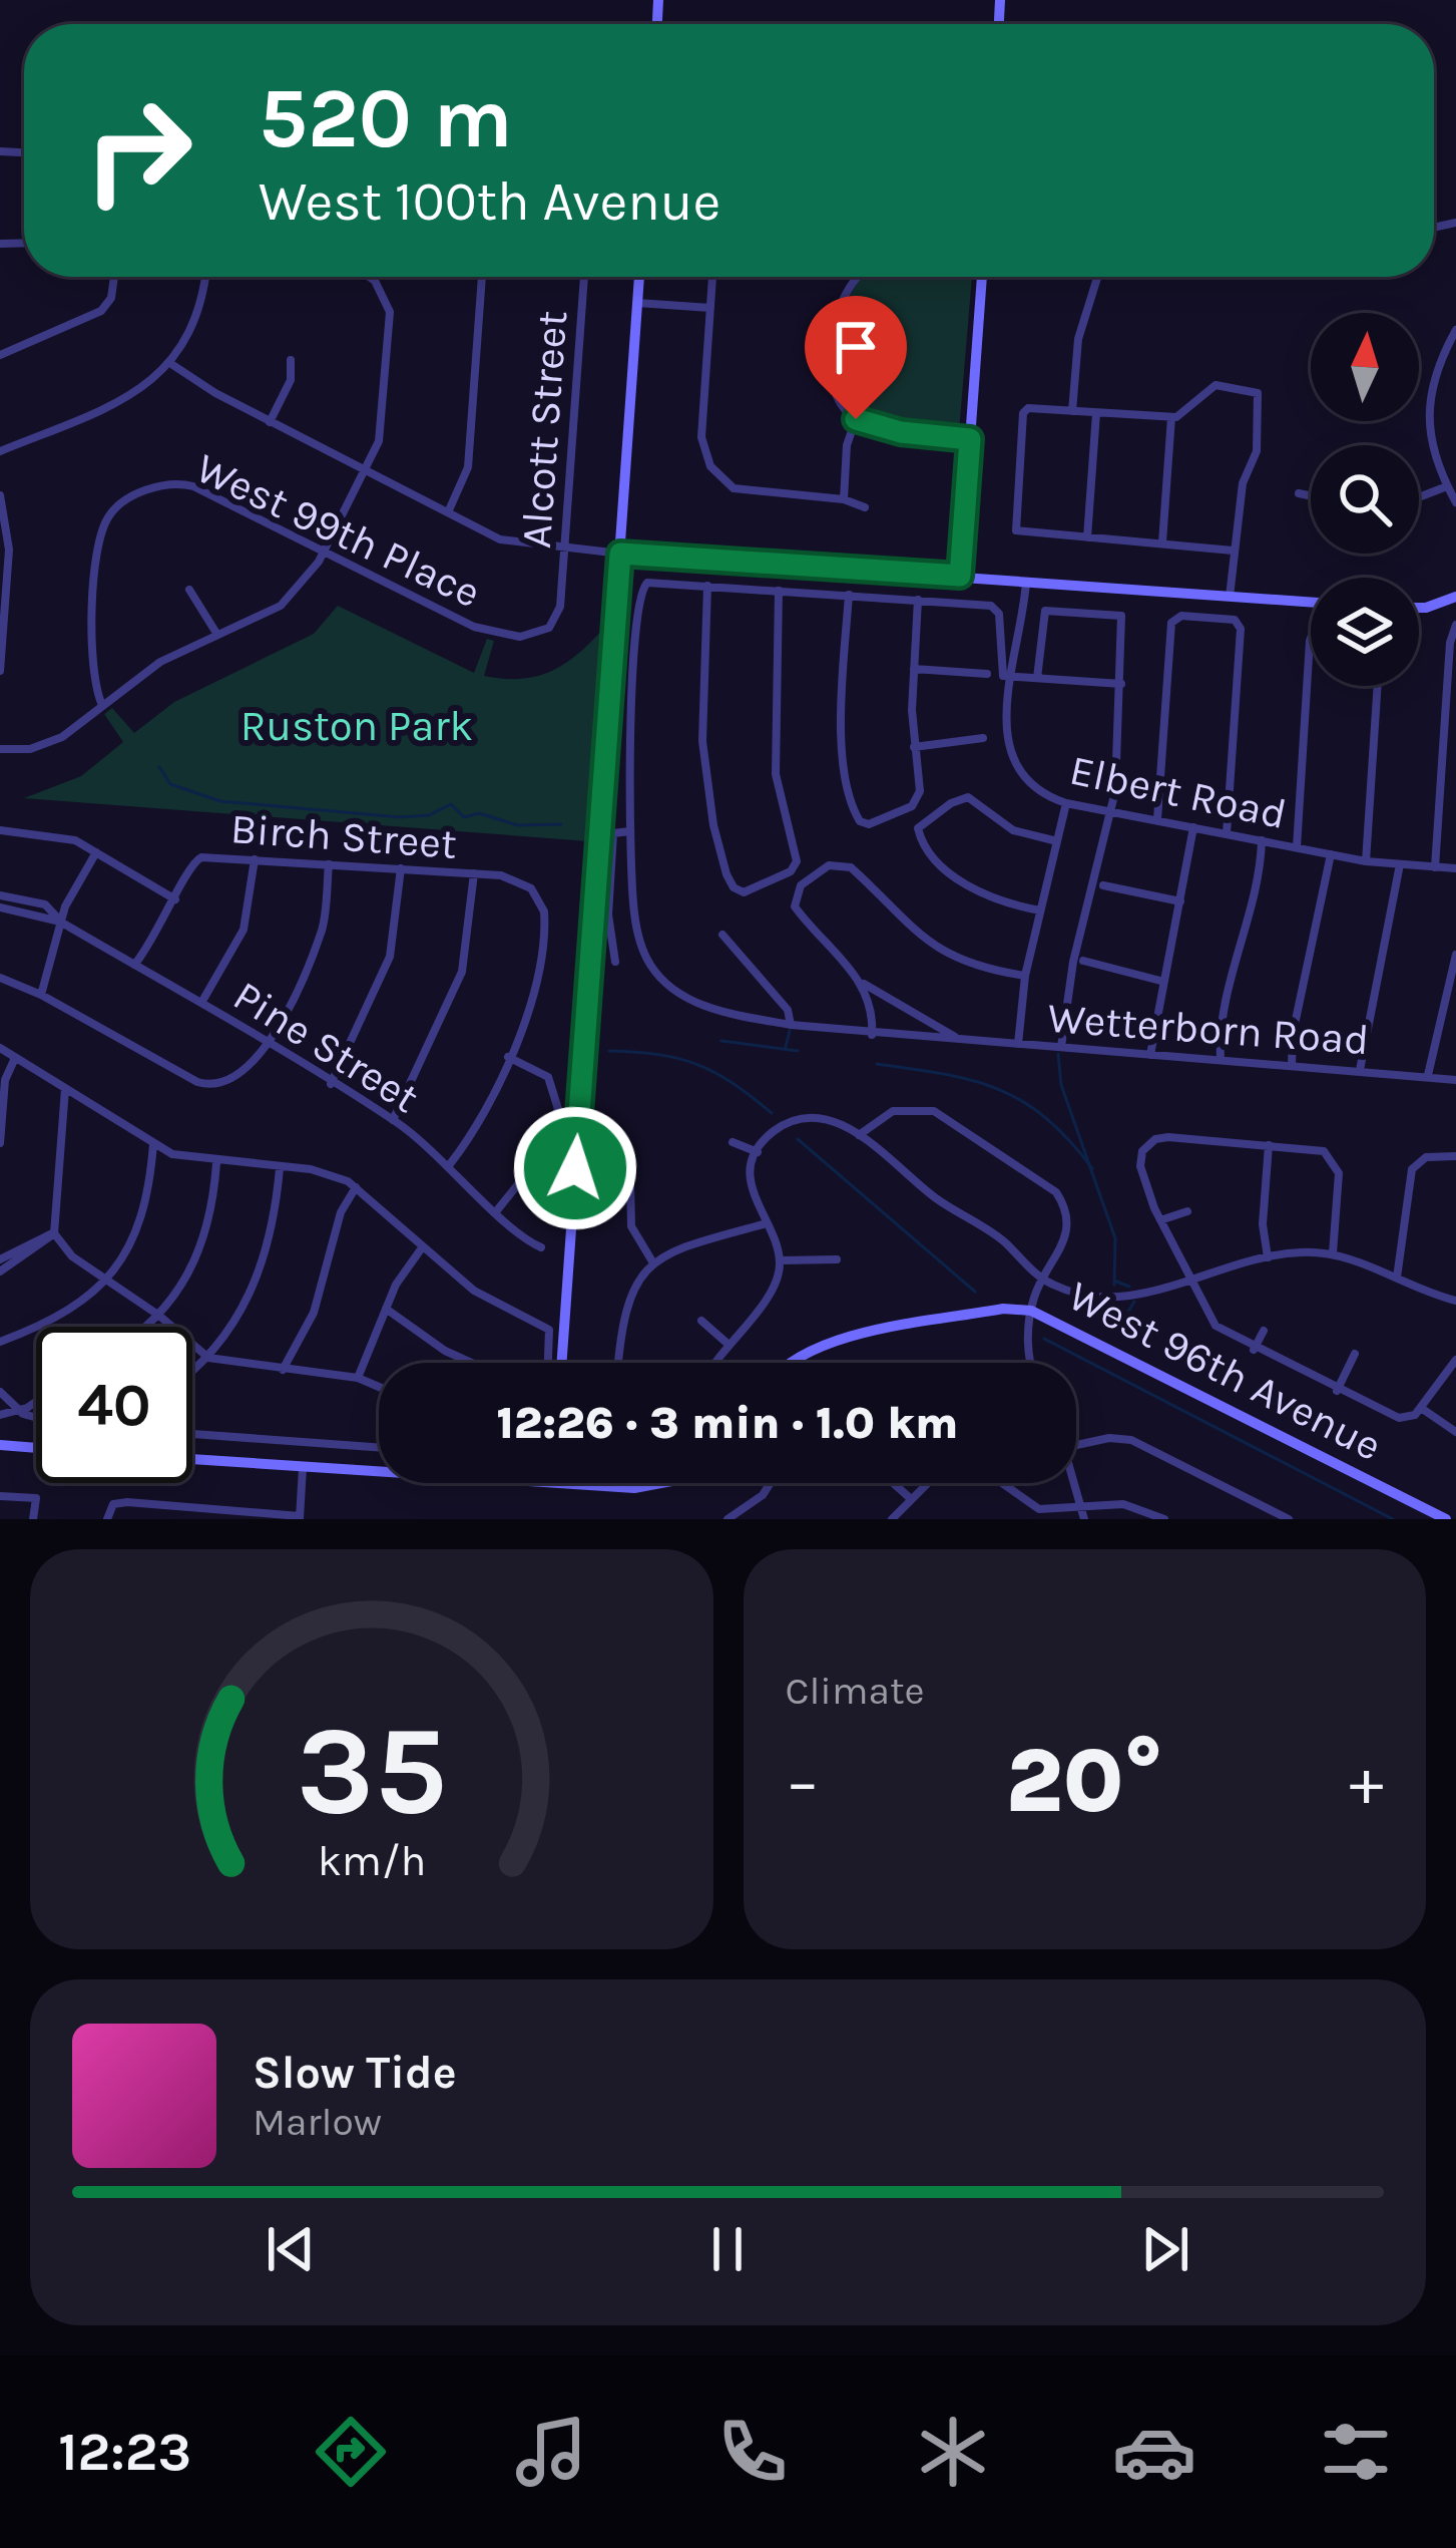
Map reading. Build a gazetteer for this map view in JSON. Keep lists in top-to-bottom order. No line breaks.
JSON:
{"streets":{"street":["Alcott Street","West 99th Place","Elbert Road","Birch Street","Wetterborn Road","Pine Street","West 96th Avenue"]},"crossings":[["Alcott Street","West 99th Place"]],"parks":["Ruston Park"],"north":"top","page":{"turn":["520 m","West 100th Avenue"],"limit":"40","trip":"12:26 · 3 min · 1.0 km","tile":"Climate","heat":["−","20°","+"],"song":["Slow Tide","Marlow"],"tabs":"12:23","gauge":["35","km/h"]}}
